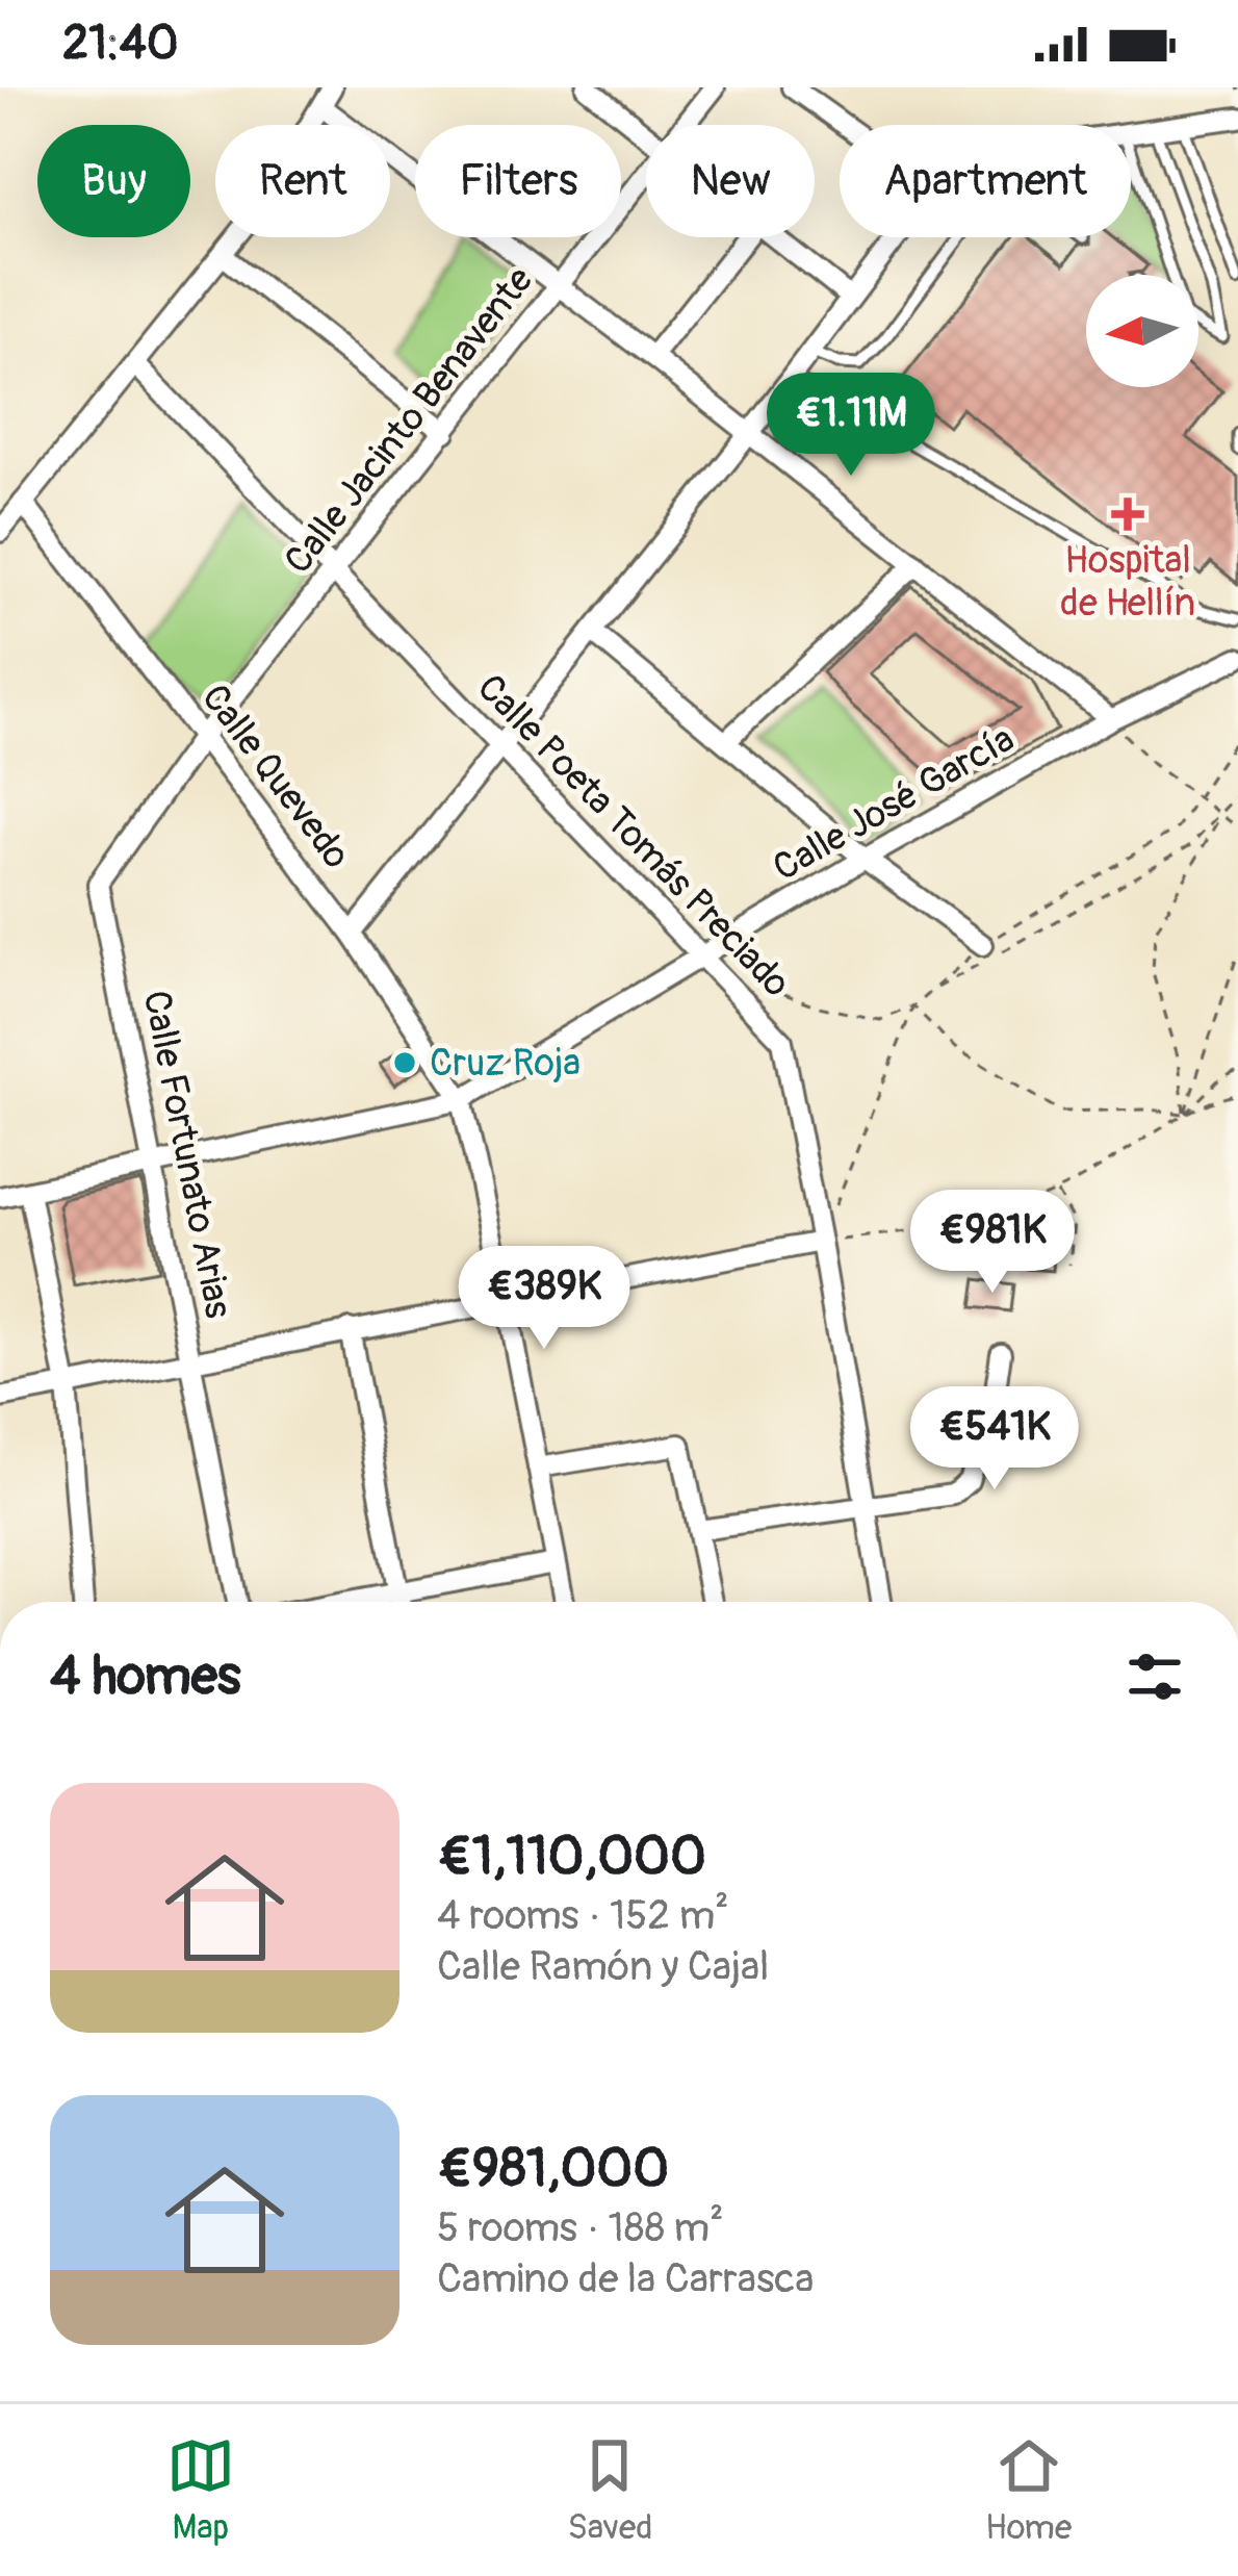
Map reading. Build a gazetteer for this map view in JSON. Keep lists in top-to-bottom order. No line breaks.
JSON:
{"streets":{"street":["Calle Jacinto Benavente","Calle Quevedo","Calle José García","Calle Poeta Tomás Preciado","Calle Fortunato Arias"]},"crossings":[["Calle Jacinto Benavente","Calle Quevedo"],["Calle Jacinto Benavente","Calle Poeta Tomás Preciado"],["Calle Jacinto Benavente","Calle Fortunato Arias"],["Calle Quevedo","Calle José García"],["Calle Quevedo","Calle Fortunato Arias"],["Calle José García","Calle Poeta Tomás Preciado"],["Calle José García","Calle Fortunato Arias"]],"places":{"health":["Hospital de Hellín"],"other":["Cruz Roja"]},"north":"left","page":{"status":"21:40","chip":["Buy","Rent","Filters","New","Apartment"],"price":["€1.11M","€981K","€389K","€541K"],"heading":"4 homes","list":[{"name":"€1,110,000","note":"4 rooms · 152 m² · Calle Ramón y Cajal"},{"name":"€981,000","note":"5 rooms · 188 m² · Camino de la Carrasca"}],"tabs":["Map","Saved","Home"]}}
